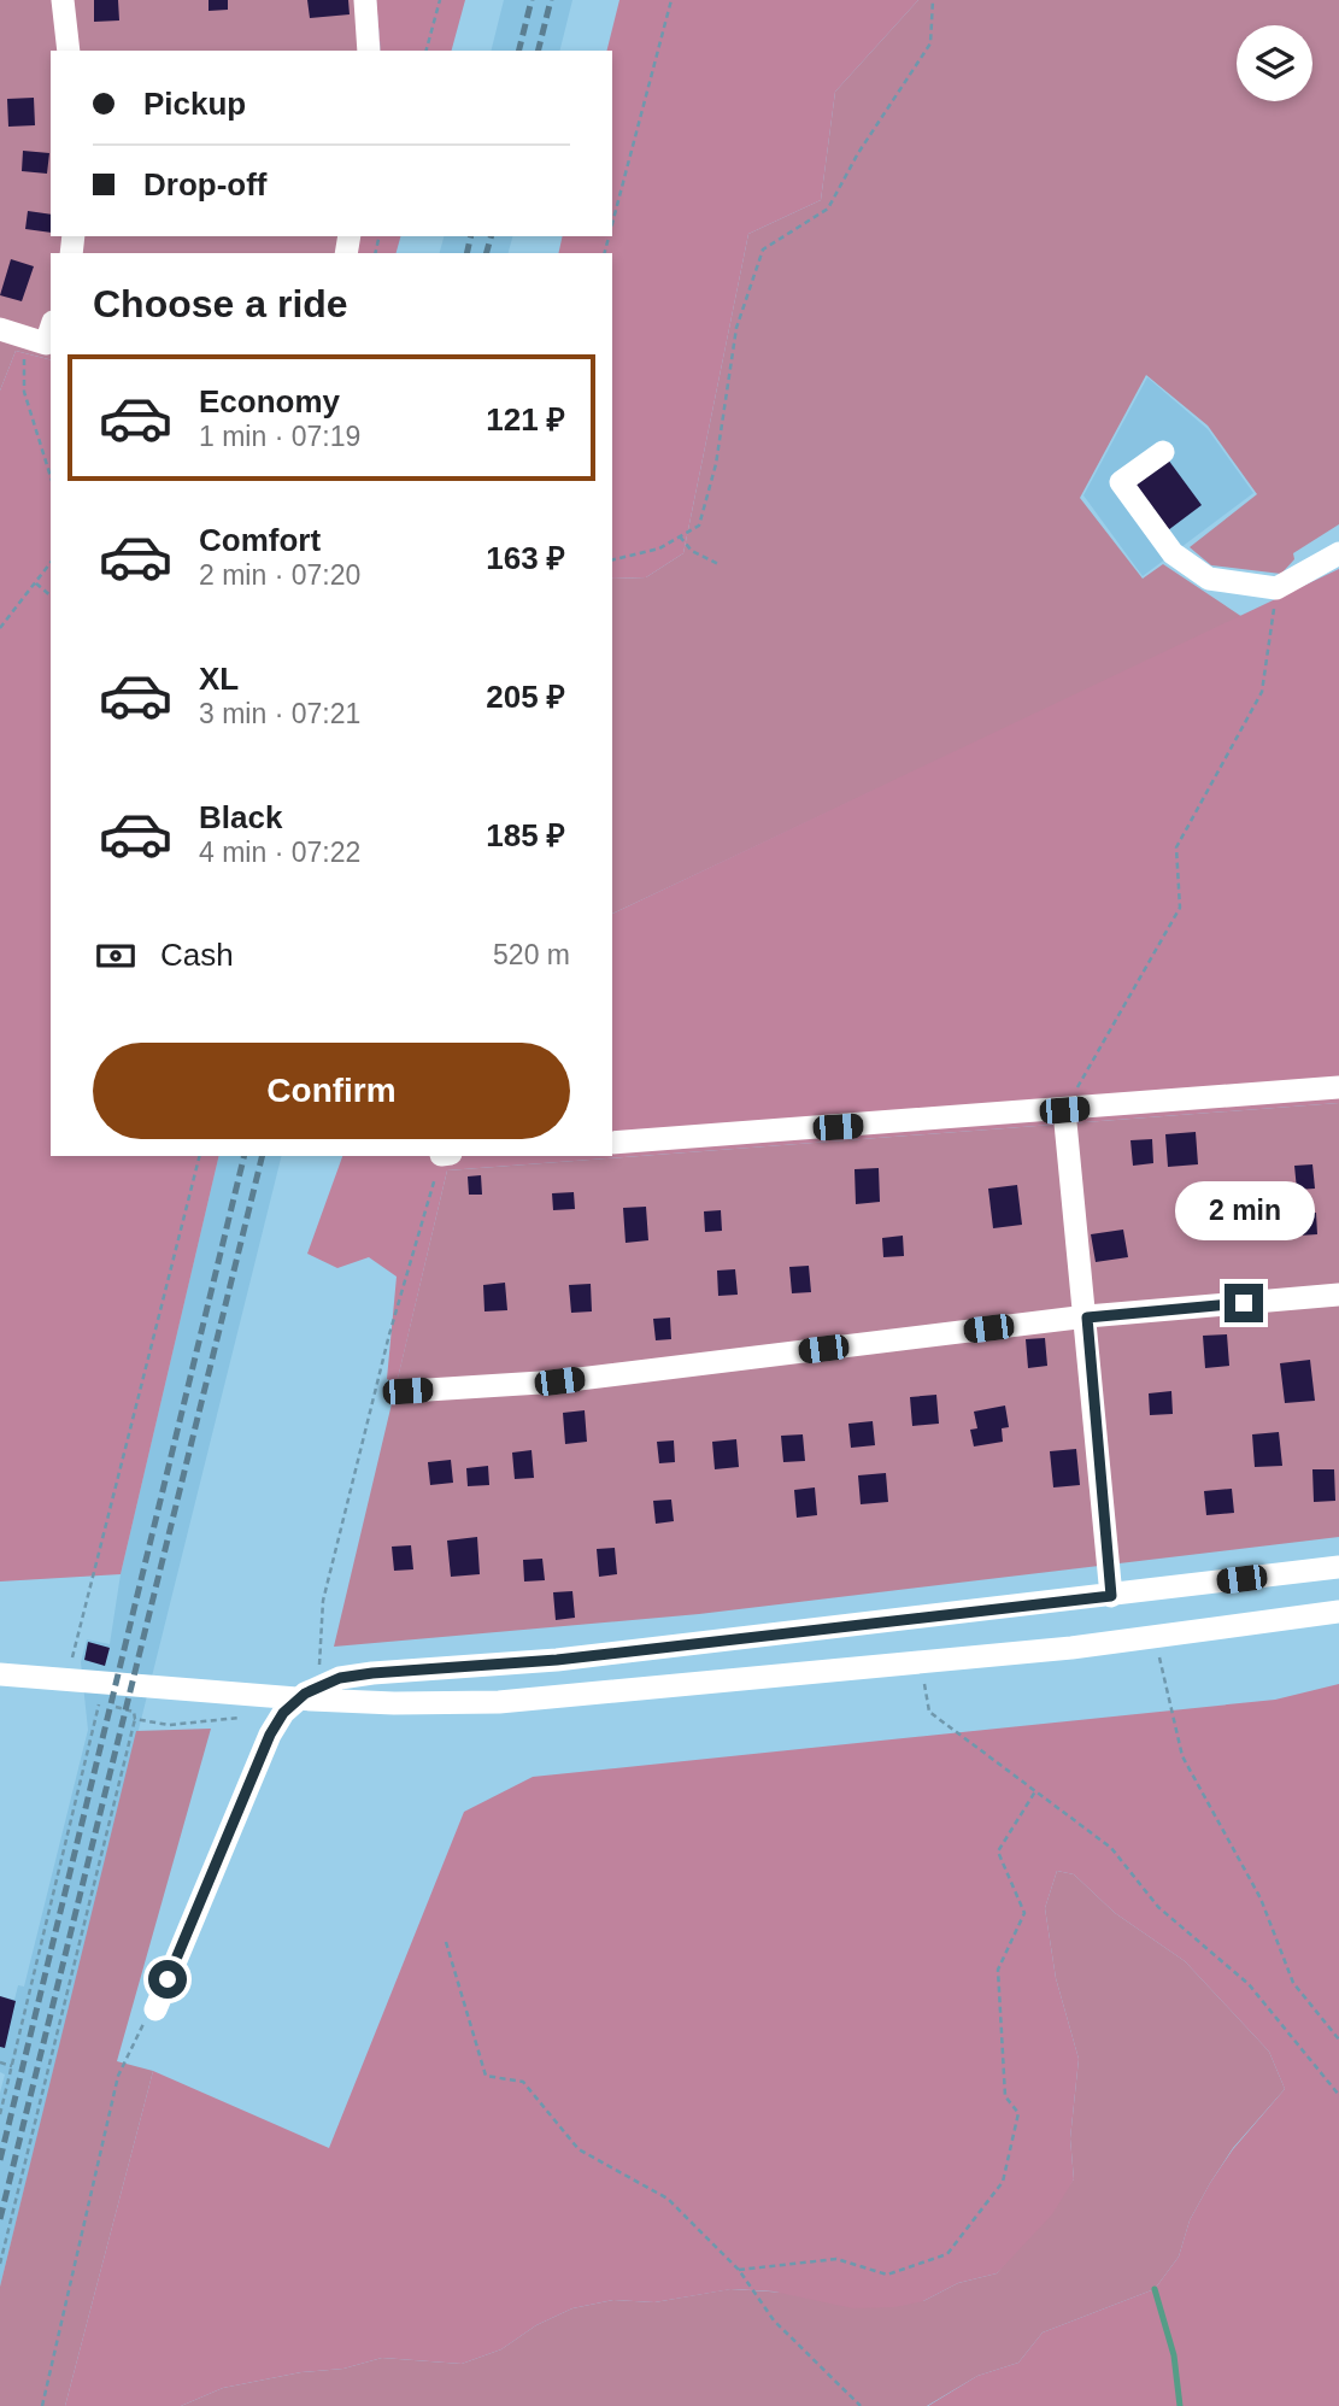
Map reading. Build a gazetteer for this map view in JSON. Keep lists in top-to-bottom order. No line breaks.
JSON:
{"page":{"banner":["Pickup","Drop-off"],"heading":"Choose a ride","list":[{"name":"Economy","note":"1 min · 07:19","value":"121 ₽"},{"name":"Comfort","note":"2 min · 07:20","value":"163 ₽"},{"name":"XL","note":"3 min · 07:21","value":"205 ₽"},{"name":"Black","note":"4 min · 07:22","value":"185 ₽"}],"pay":["Cash","520 m"],"buttons":"Confirm","bubble":"2 min"}}
